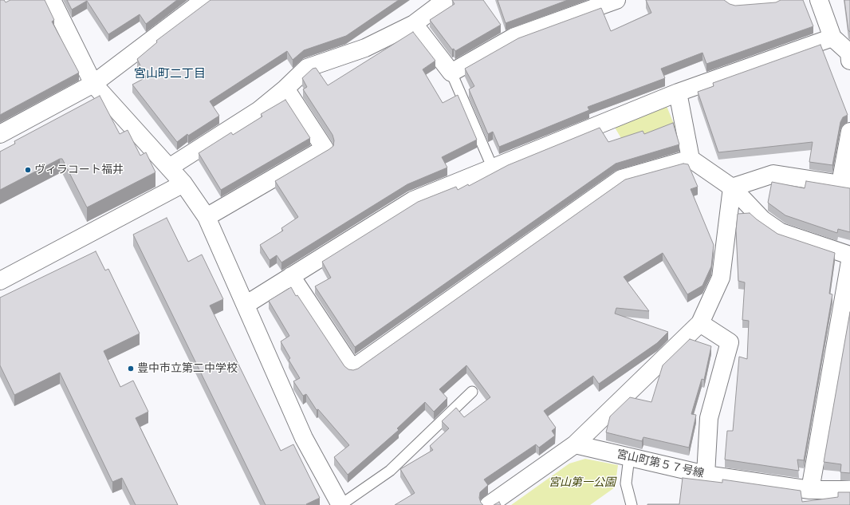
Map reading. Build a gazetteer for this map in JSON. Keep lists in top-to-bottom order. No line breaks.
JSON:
{"streets":{"street":["宮山町第５７号線"]},"districts":["宮山町二丁目"],"parks":["宮山第一公園"],"places":["ヴィラコート福井","豊中市立第二中学校"]}
